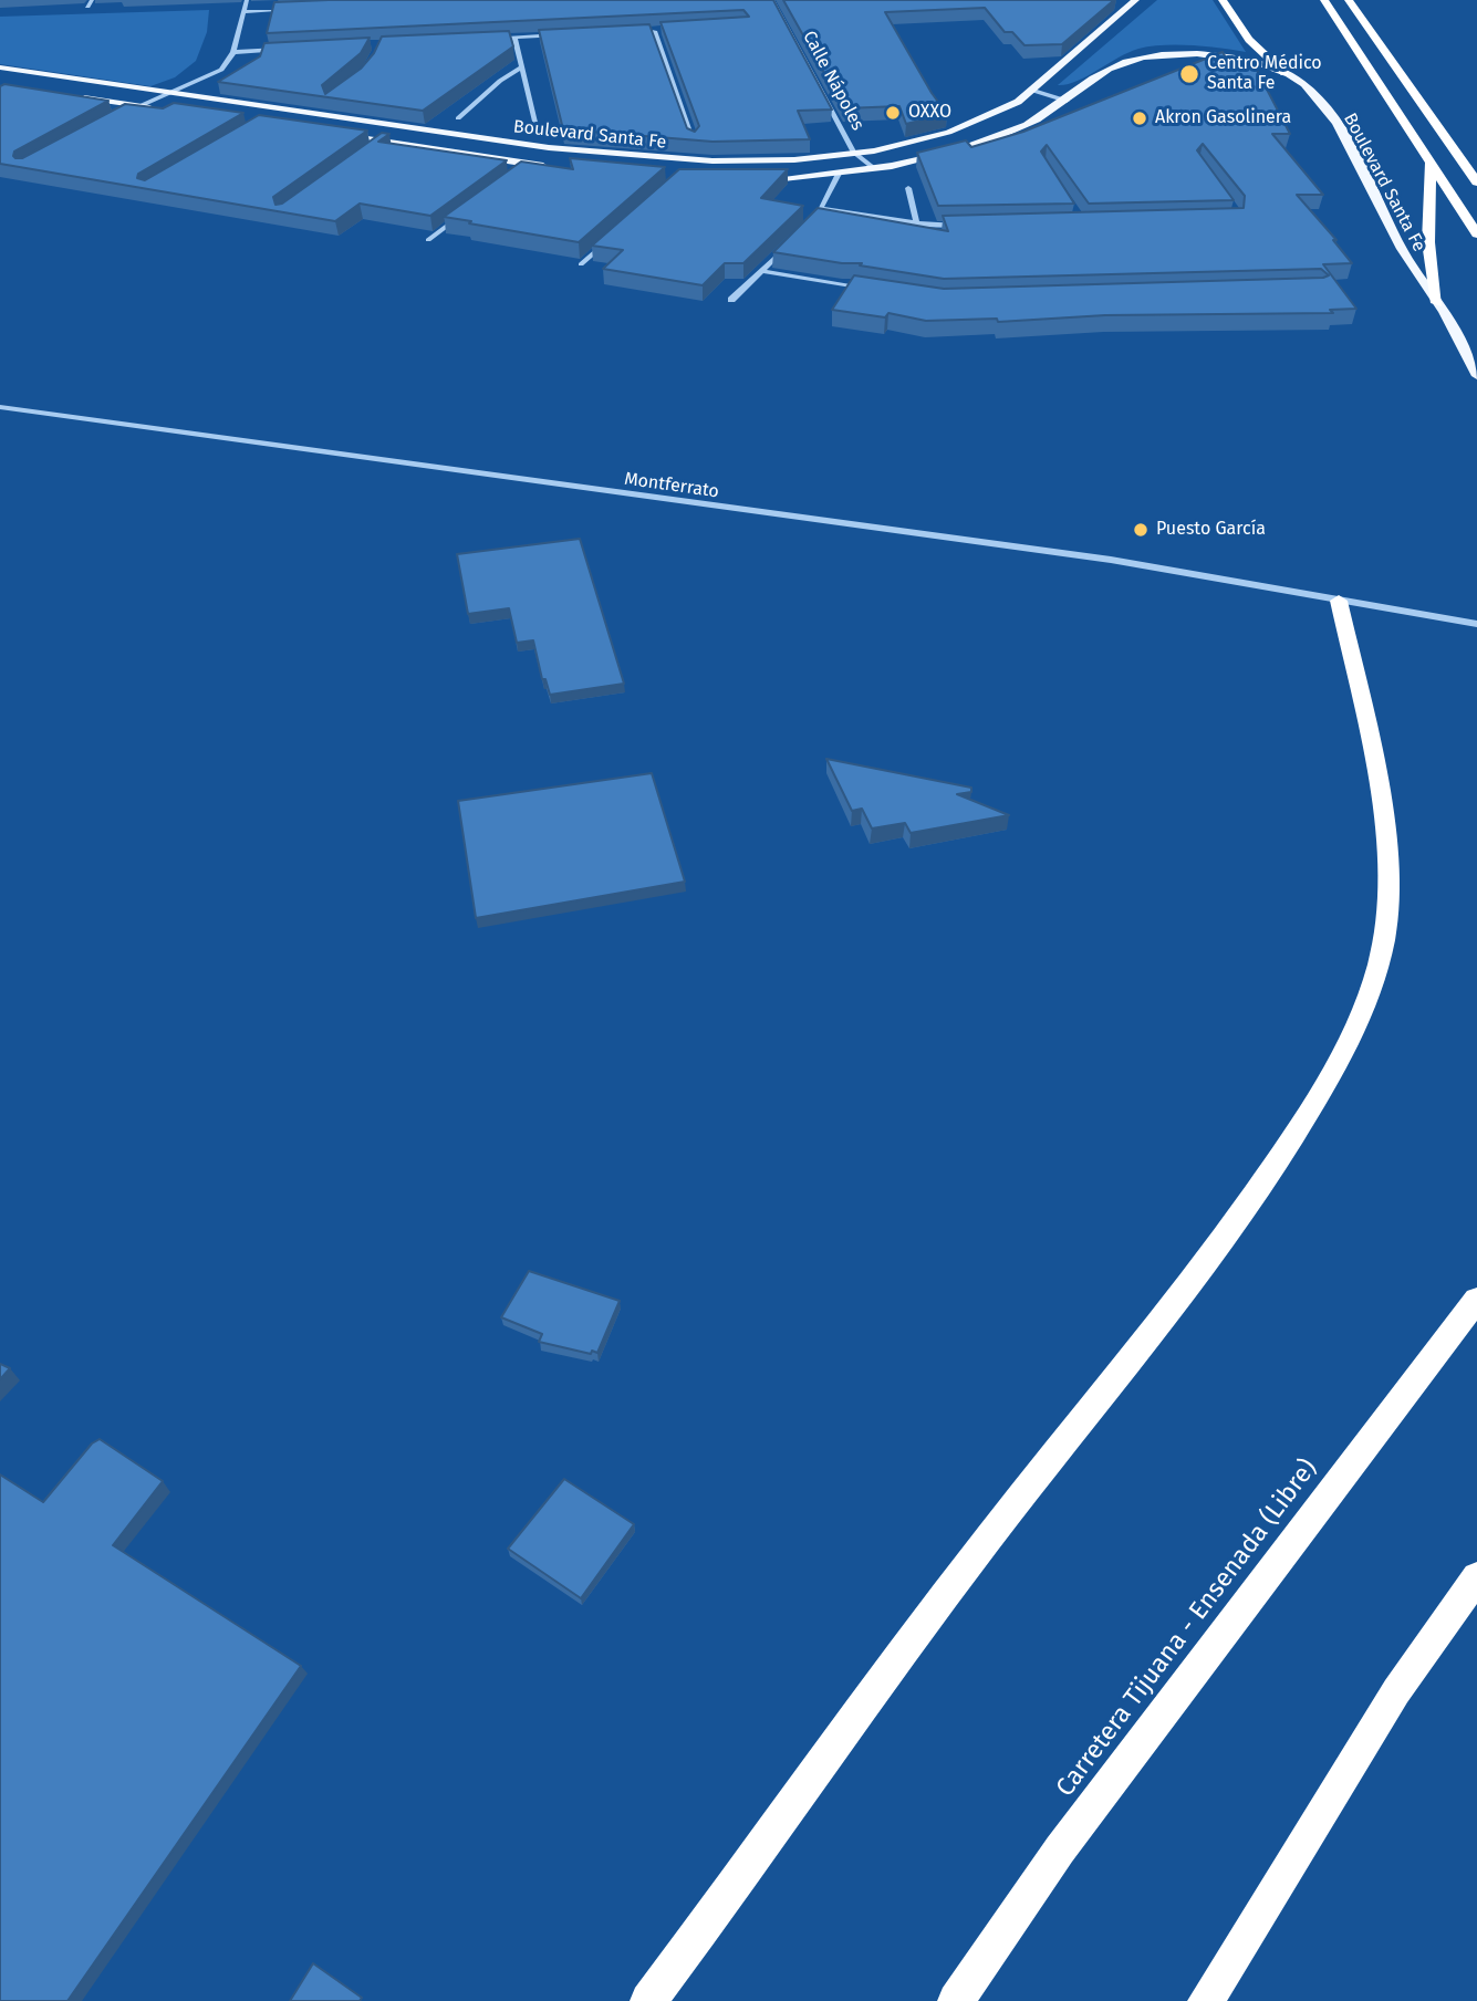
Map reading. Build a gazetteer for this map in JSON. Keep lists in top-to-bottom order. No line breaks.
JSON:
{"streets":{"highway":["Carretera Tijuana - Ensenada (Libre)"],"main road":["Boulevard Santa Fe"],"street":["Calle Nápoles","Montferrato"]},"crossings":[["Calle Nápoles","Boulevard Santa Fe"]],"places":["Centro Médico Santa Fe","OXXO","Akron Gasolinera","Puesto García"]}
